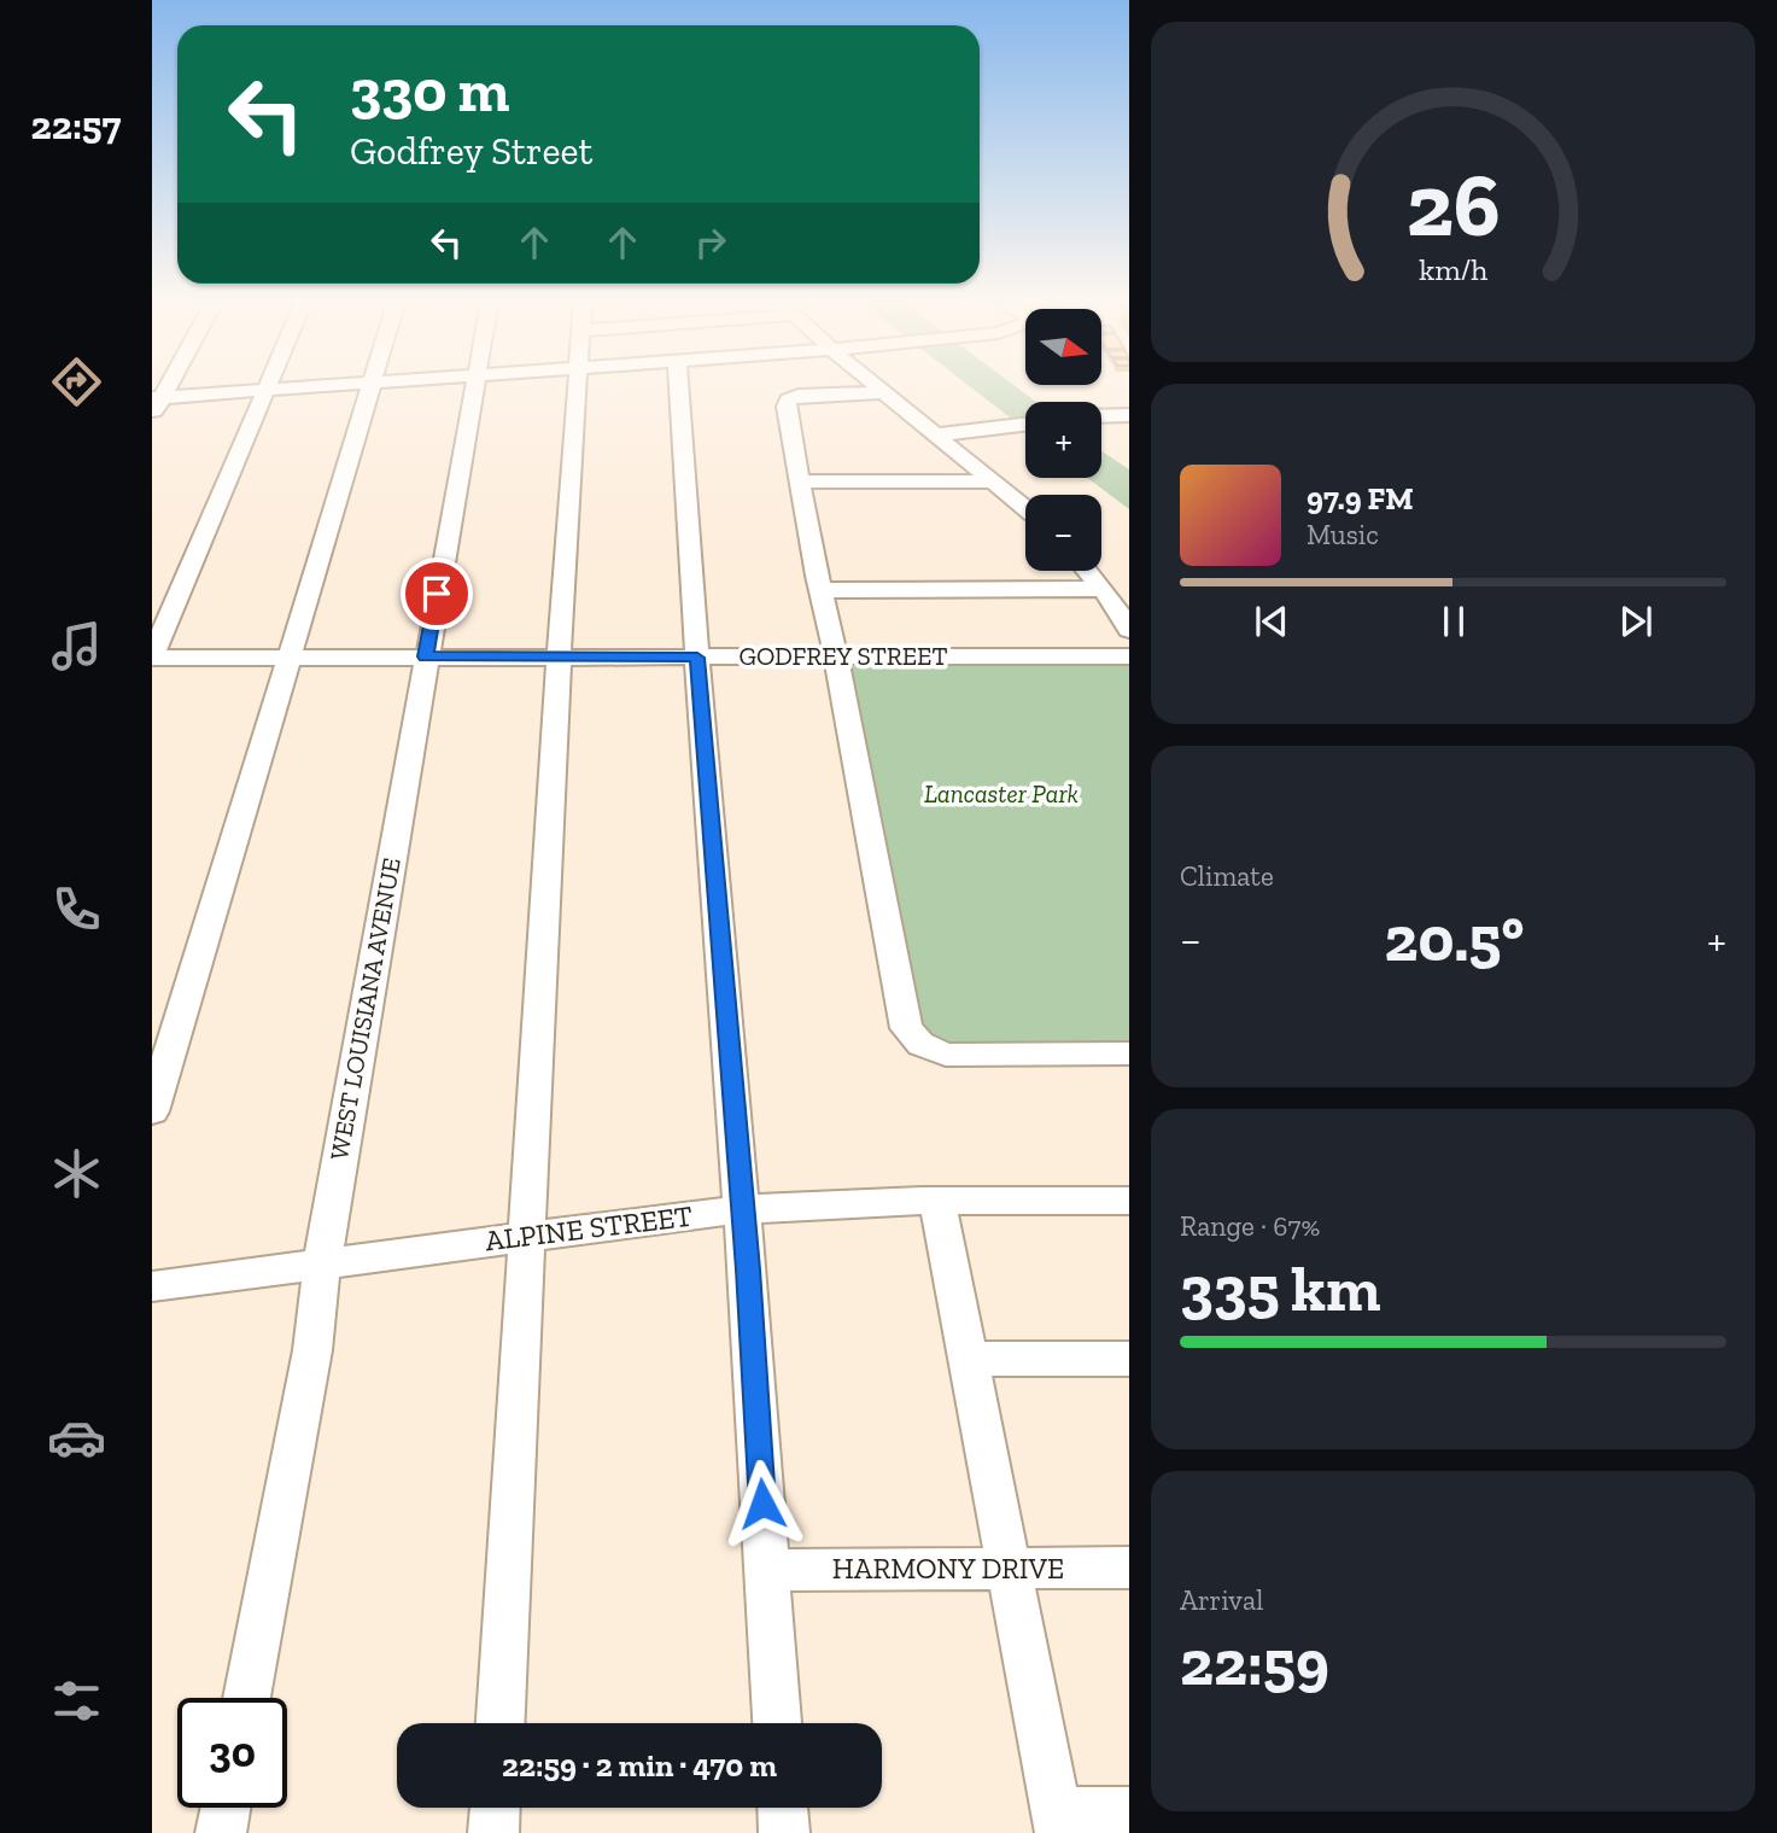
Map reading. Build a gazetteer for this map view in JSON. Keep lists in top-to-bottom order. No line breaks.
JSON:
{"streets":{"street":["GODFREY STREET","WEST LOUISIANA AVENUE","ALPINE STREET","HARMONY DRIVE"]},"crossings":[["GODFREY STREET","WEST LOUISIANA AVENUE"],["WEST LOUISIANA AVENUE","ALPINE STREET"]],"parks":["Lancaster Park"],"north":"right","page":{"tabs":"22:57","turn":["330 m","Godfrey Street"],"map_buttons":["+","−"],"song":["97.9 FM","Music"],"tile":["Climate",["Range · 67%","335 km"],["Arrival","22:59"]],"heat":["−","20.5°","+"],"limit":"30","trip":"22:59 · 2 min · 470 m","gauge":["26","km/h"]}}
